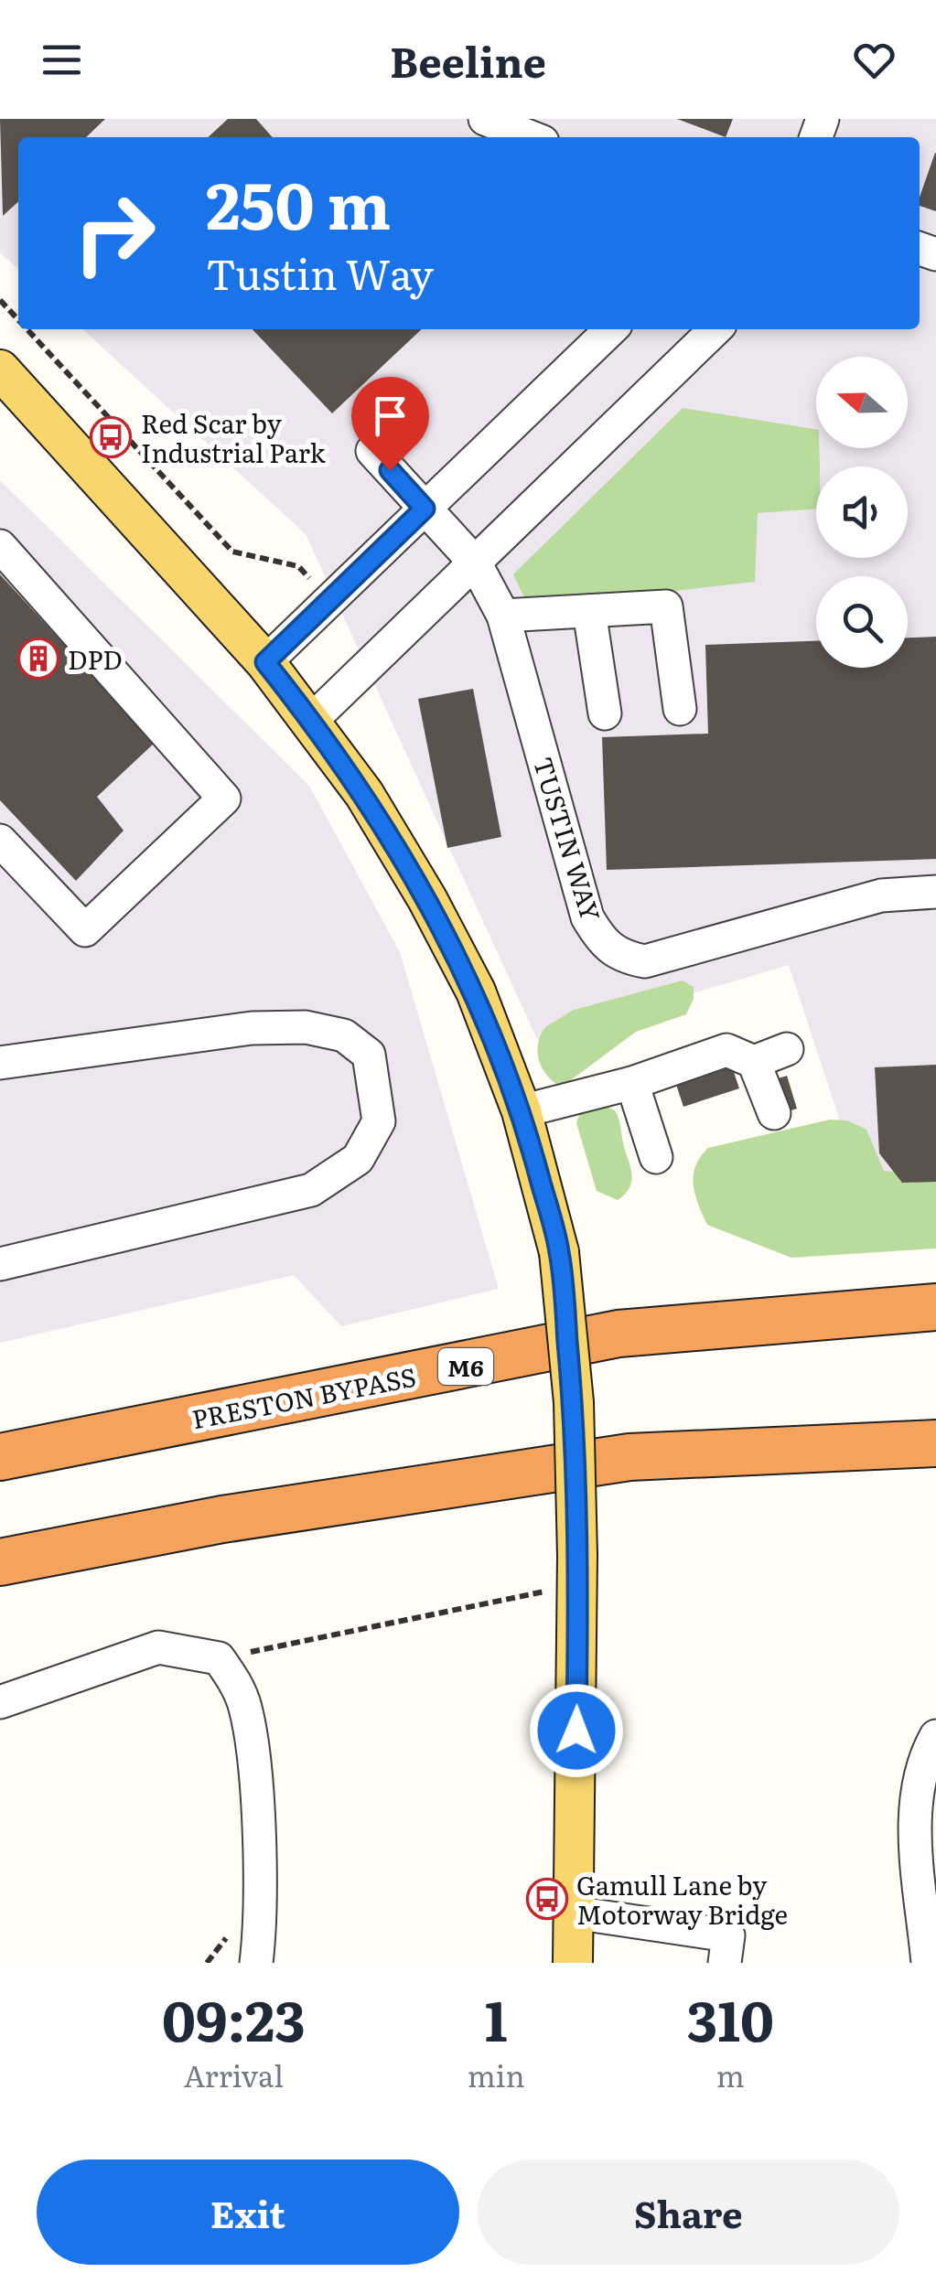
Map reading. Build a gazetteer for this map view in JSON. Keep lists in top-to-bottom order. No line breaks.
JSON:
{"streets":{"highway":["M6","PRESTON BYPASS"],"street":["TUSTIN WAY"]},"places":{"bus stop":["Red Scar by Industrial Park","Gamull Lane by Motorway Bridge"],"building":["DPD"]},"north":"left","page":{"header":"Beeline","turn":["250 m","Tustin Way"],"eta":["09:23","Arrival","1","min","310","m"],"buttons":["Exit","Share"]}}
